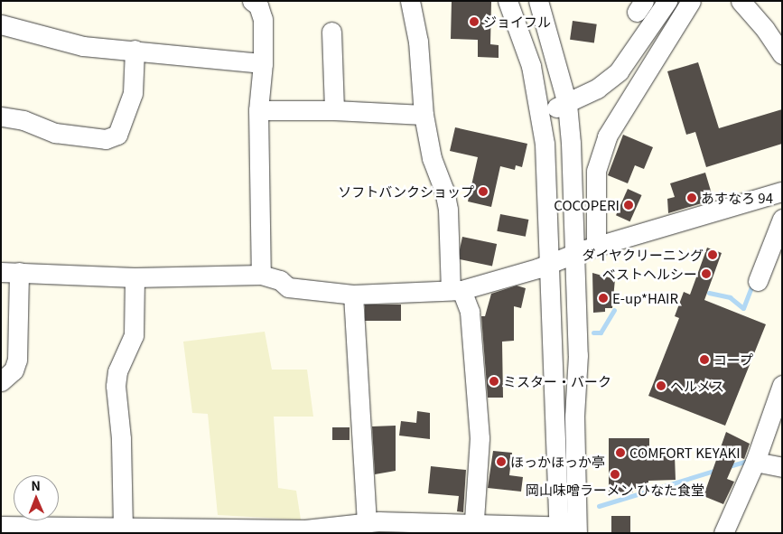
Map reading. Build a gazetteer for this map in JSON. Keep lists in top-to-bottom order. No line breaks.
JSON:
{"places":["ジョイフル","ソフトバンクショップ","あすなろ 94","COCOPERI","ダイヤクリーニング","ベストヘルシー","E-up*HAIR","コープ","ミスター・バーク","ヘルメス","COMFORT KEYAKI","ほっかほっか亭","岡山味噌ラーメン ひなた食堂"],"north":"top"}
